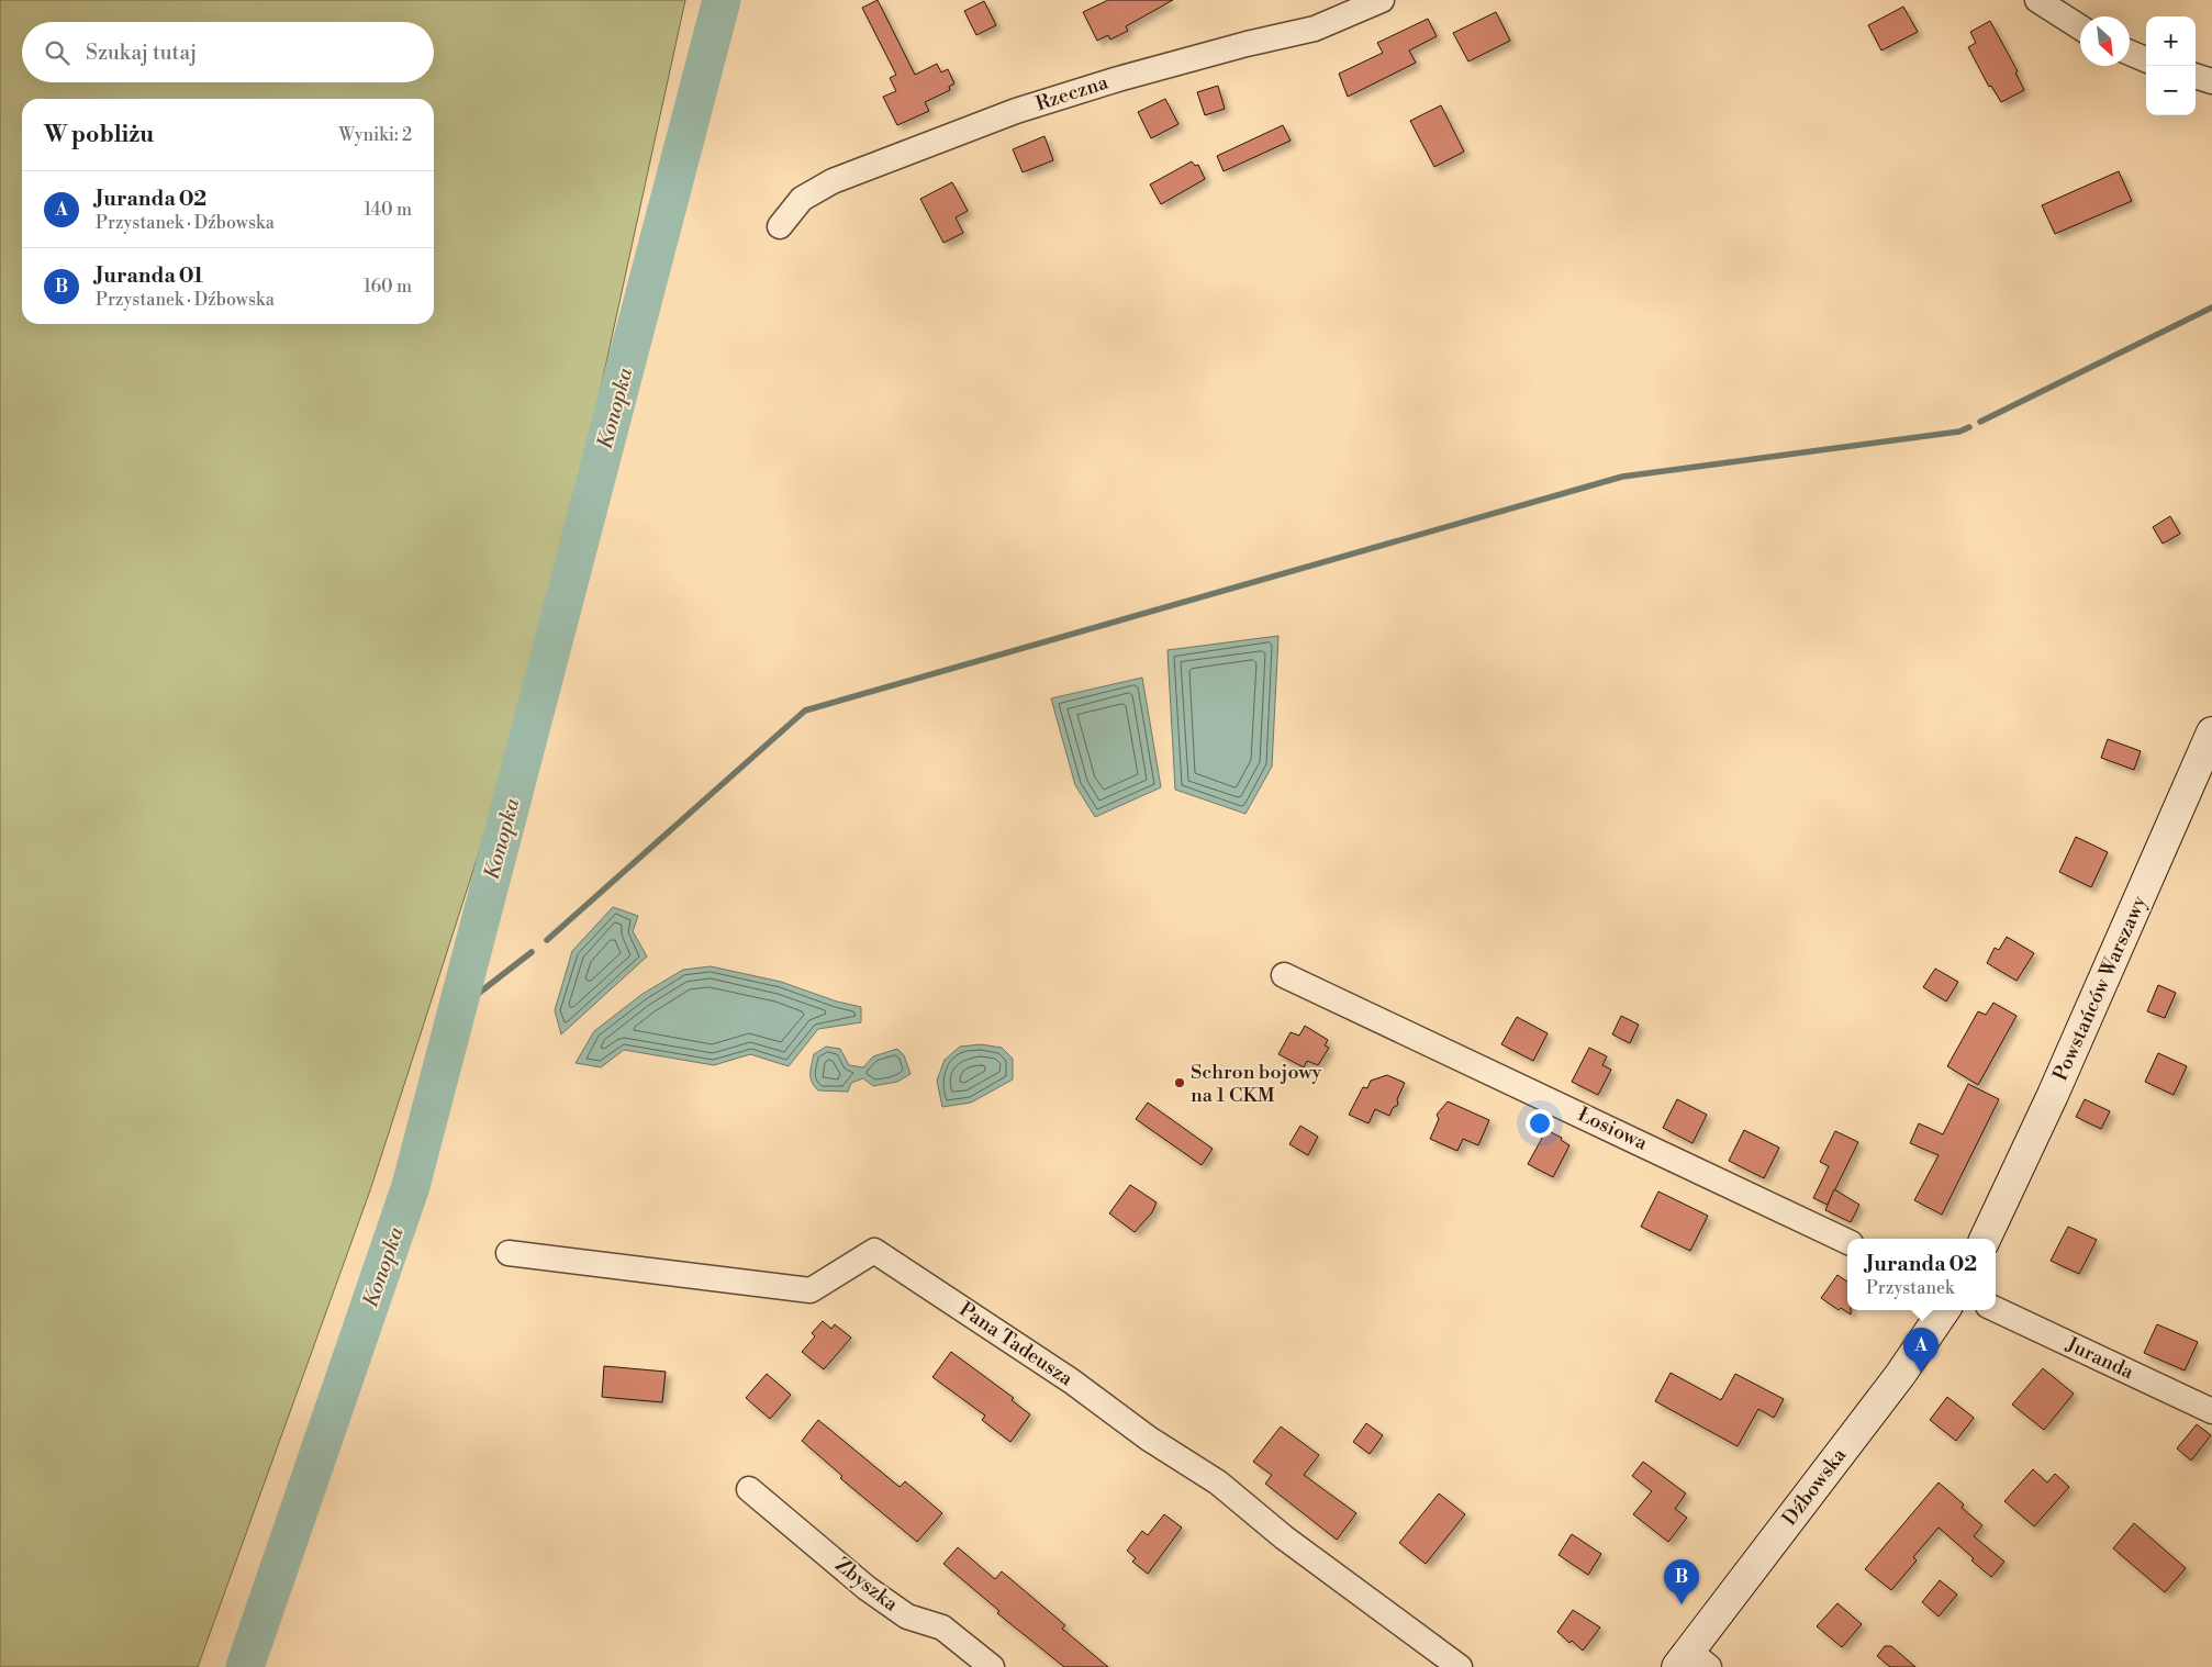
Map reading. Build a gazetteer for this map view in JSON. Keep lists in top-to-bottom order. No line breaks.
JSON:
{"streets":{"main road":["Powstańców Warszawy","Dźbowska"],"street":["Rzeczna","Łosiowa","Pana Tadeusza","Juranda","Zbyszka"]},"water":["Konopka"],"places":["Schron bojowy na 1 CKM"],"north":"bottom right","page":{"map_buttons":["+","−"],"search":"Szukaj tutaj","heading":["W pobliżu","Wyniki: 2"],"list":[{"mark":"A","name":"Juranda 02","note":"Przystanek · Dźbowska","value":"140 m"},{"mark":"B","name":"Juranda 01","note":"Przystanek · Dźbowska","value":"160 m"}],"popup":["Juranda 02","Przystanek"],"pins":["A","B"]}}
